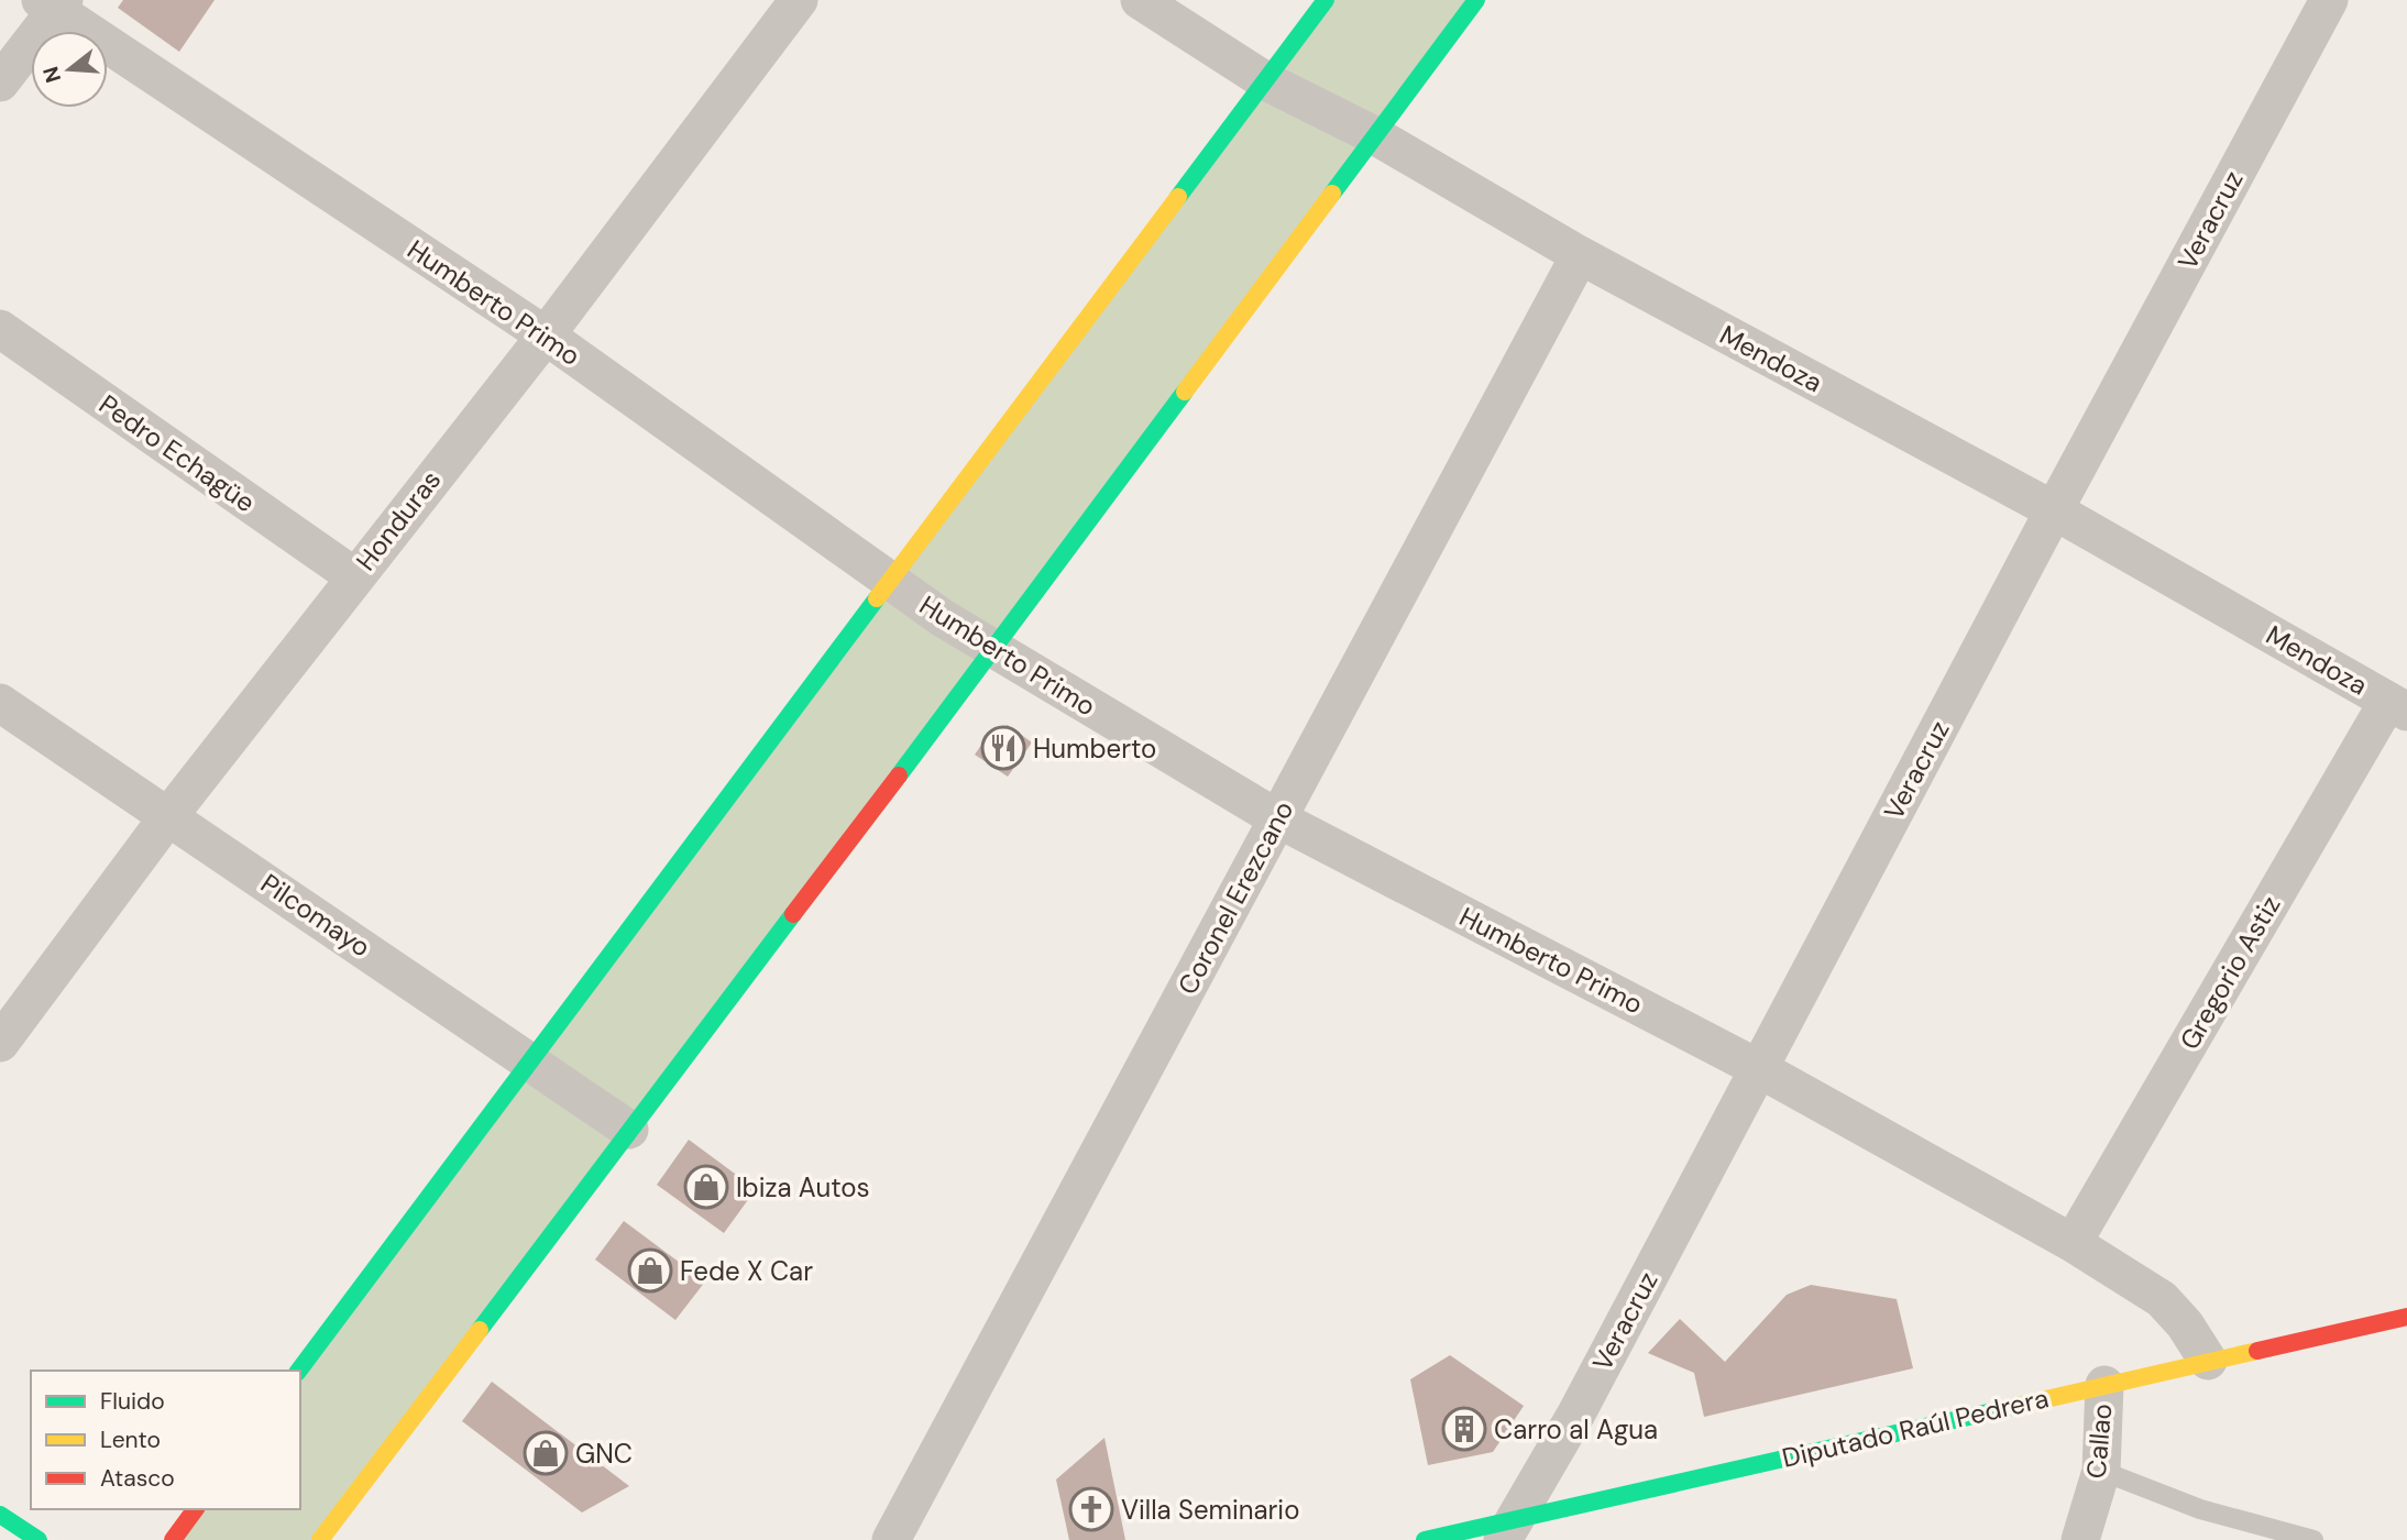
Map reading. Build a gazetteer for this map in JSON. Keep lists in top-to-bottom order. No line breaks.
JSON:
{"streets":{"main road":["Diputado Raúl Pedrera"],"street":["Veracruz","Humberto Primo","Mendoza","Pedro Echagüe","Honduras","Coronel Erezcano","Pilcomayo","Gregorio Astiz","Callao"]},"crossings":[["Veracruz","Humberto Primo"],["Veracruz","Mendoza"],["Veracruz","Diputado Raúl Pedrera"],["Humberto Primo","Honduras"],["Humberto Primo","Coronel Erezcano"],["Humberto Primo","Gregorio Astiz"],["Humberto Primo","Diputado Raúl Pedrera"],["Mendoza","Coronel Erezcano"],["Mendoza","Gregorio Astiz"],["Pedro Echagüe","Honduras"],["Honduras","Pilcomayo"],["Diputado Raúl Pedrera","Callao"]],"places":{"restaurant":["Humberto"],"shop":["Ibiza Autos","Fede X Car","GNC"],"building":["Carro al Agua"],"church":["Villa Seminario"]},"legend":["Fluido","Lento","Atasco"],"north":"left"}
